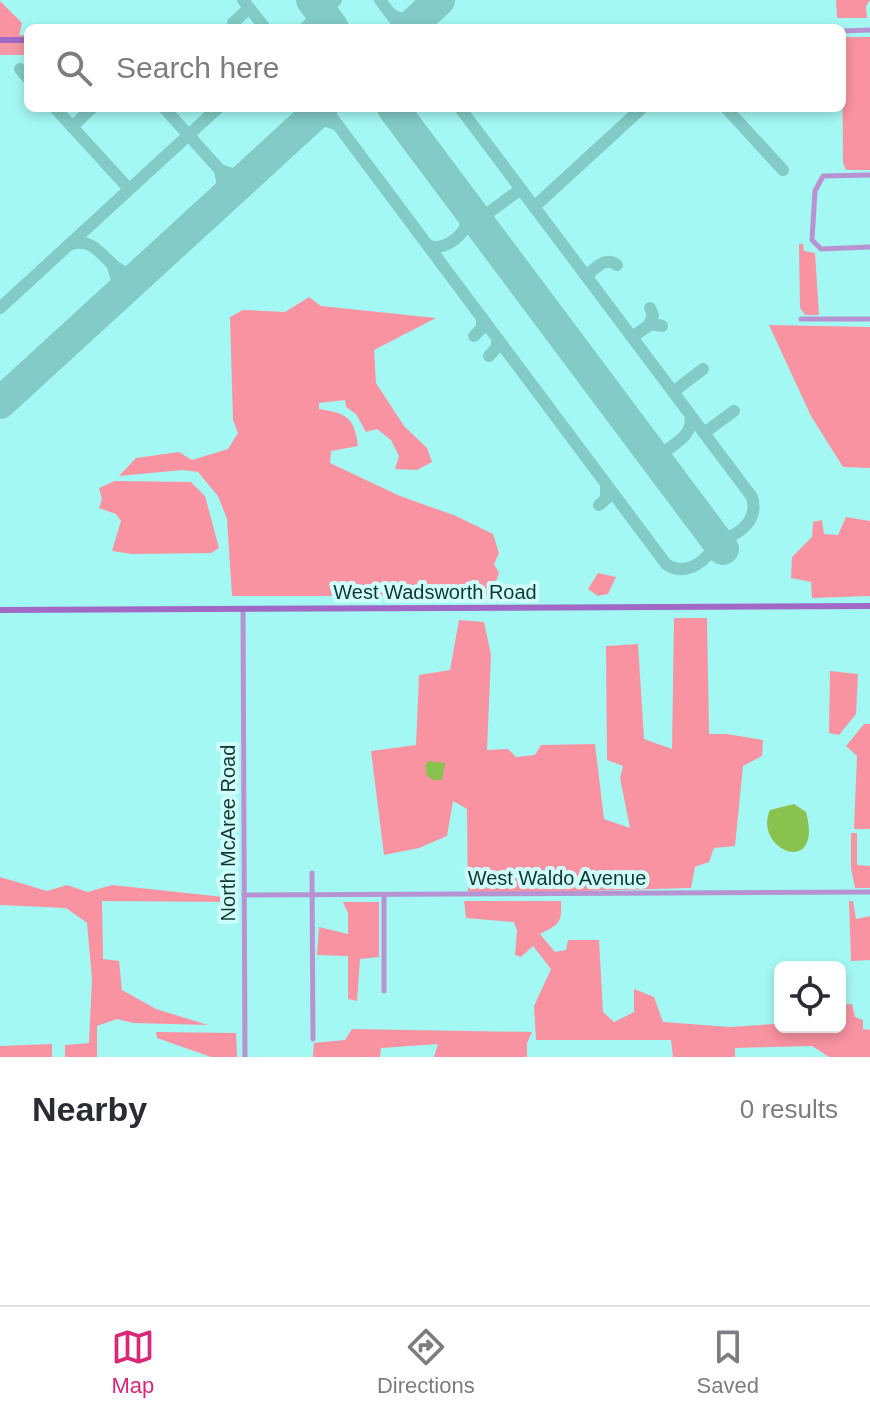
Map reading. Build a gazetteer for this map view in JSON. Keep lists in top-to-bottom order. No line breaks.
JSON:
{"streets":{"main road":["West Wadsworth Road"],"street":["North McAree Road","West Waldo Avenue"]},"crossings":[["West Wadsworth Road","North McAree Road"],["North McAree Road","West Waldo Avenue"]],"page":{"search":"Search here","heading":["Nearby","0 results"],"nav":["Map","Directions","Saved"]}}
